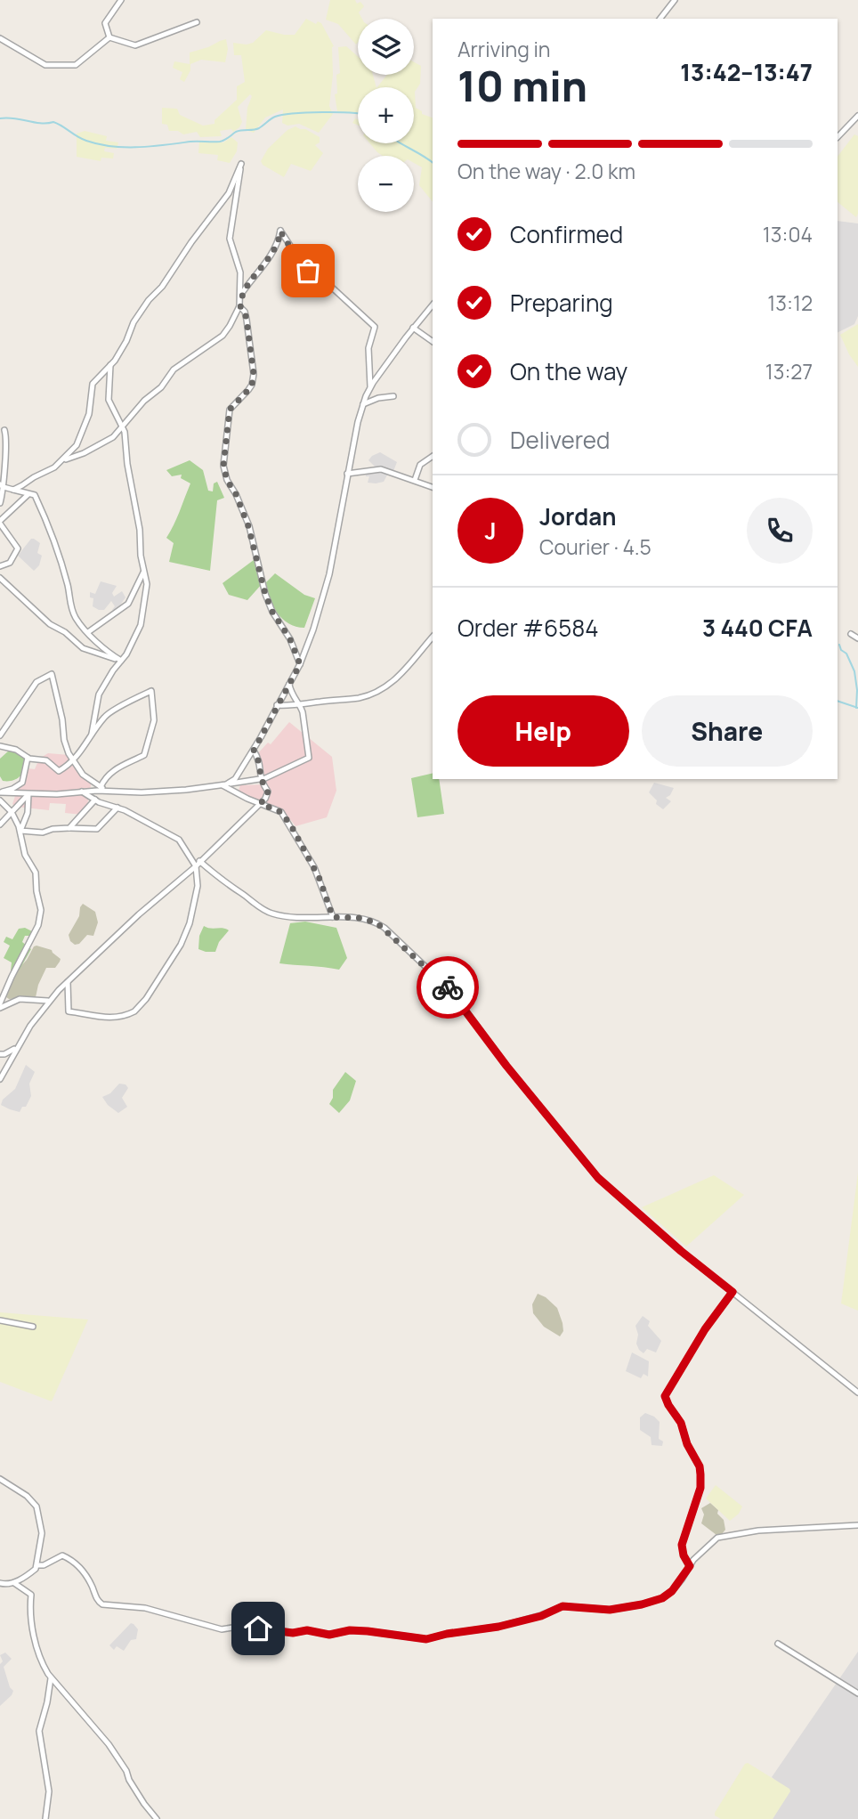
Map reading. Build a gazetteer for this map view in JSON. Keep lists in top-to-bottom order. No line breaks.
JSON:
{"page":{"map_buttons":["+","−"],"heading":["10 min","Arriving in","13:42–13:47"],"panel":["Jordan","Courier · 4.5","Order #6584","3 440 CFA"],"bar":"On the way · 2.0 km","list":[["Confirmed","13:04"],["Preparing","13:12"],["On the way","13:27"],"Delivered"],"round":"J","buttons":["Help","Share"]}}
